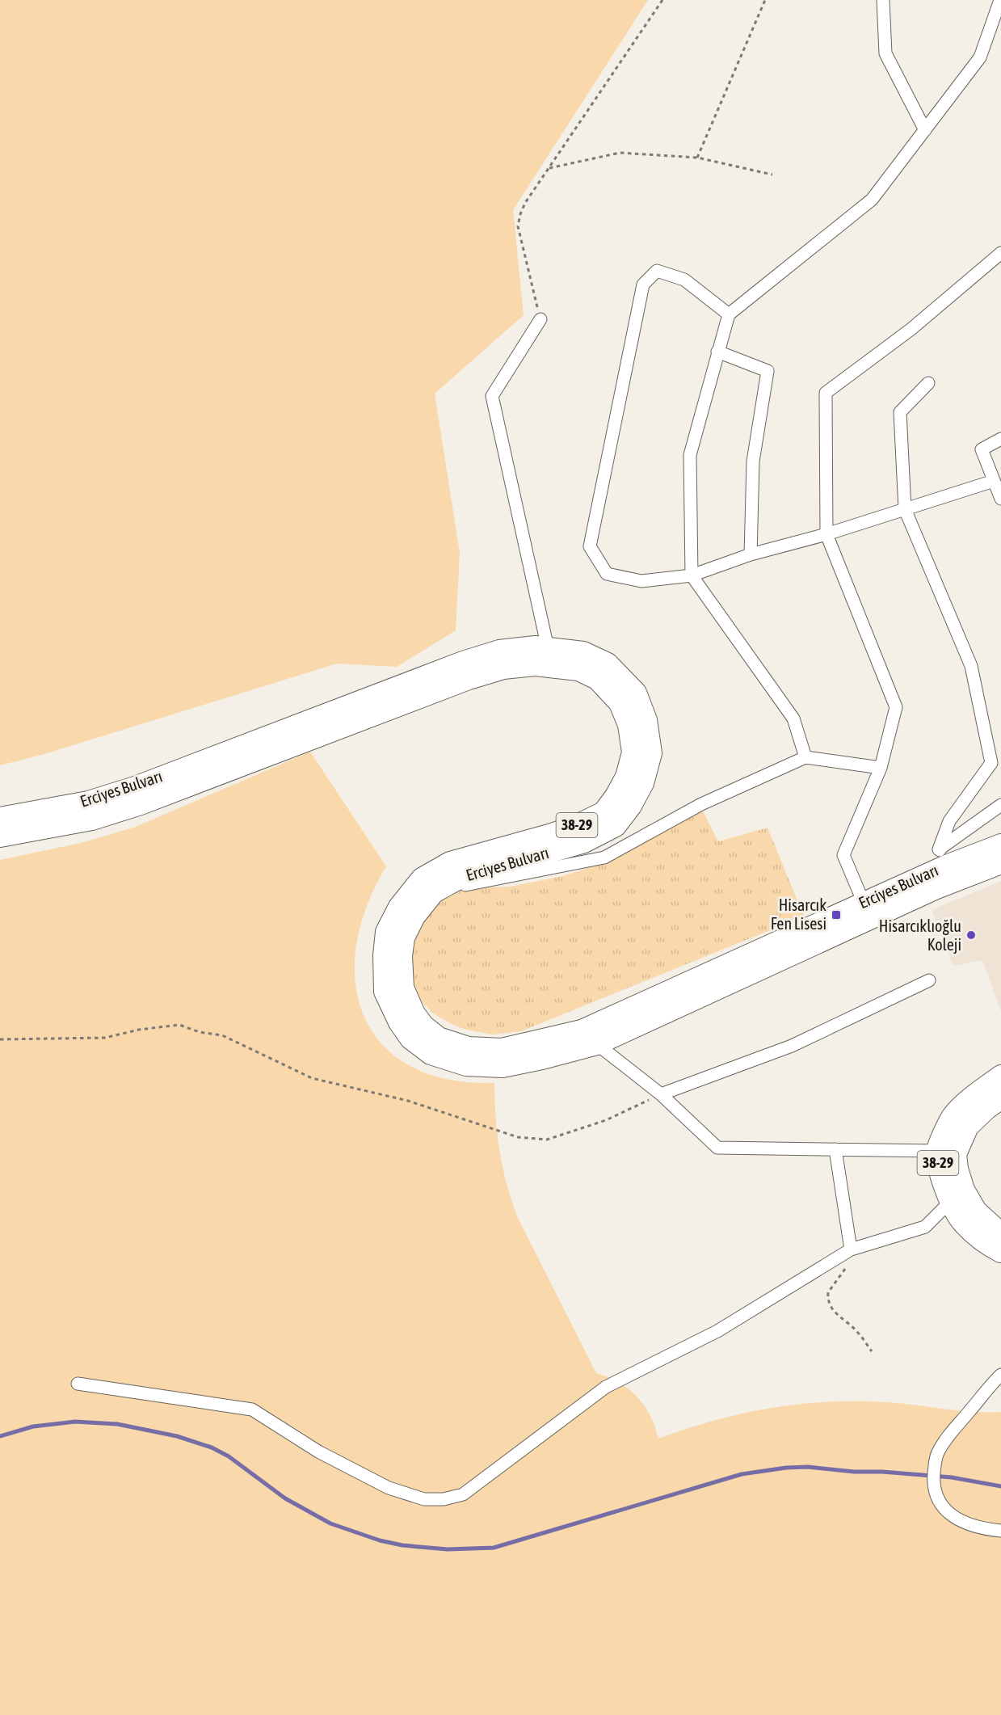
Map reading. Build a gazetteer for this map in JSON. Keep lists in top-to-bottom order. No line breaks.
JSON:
{"streets":{"highway":["Erciyes Bulvarı","38-29"]},"places":{"transit":["Hisarcık Fen Lisesi"],"other":["Hisarcıklıoğlu Koleji"]}}
